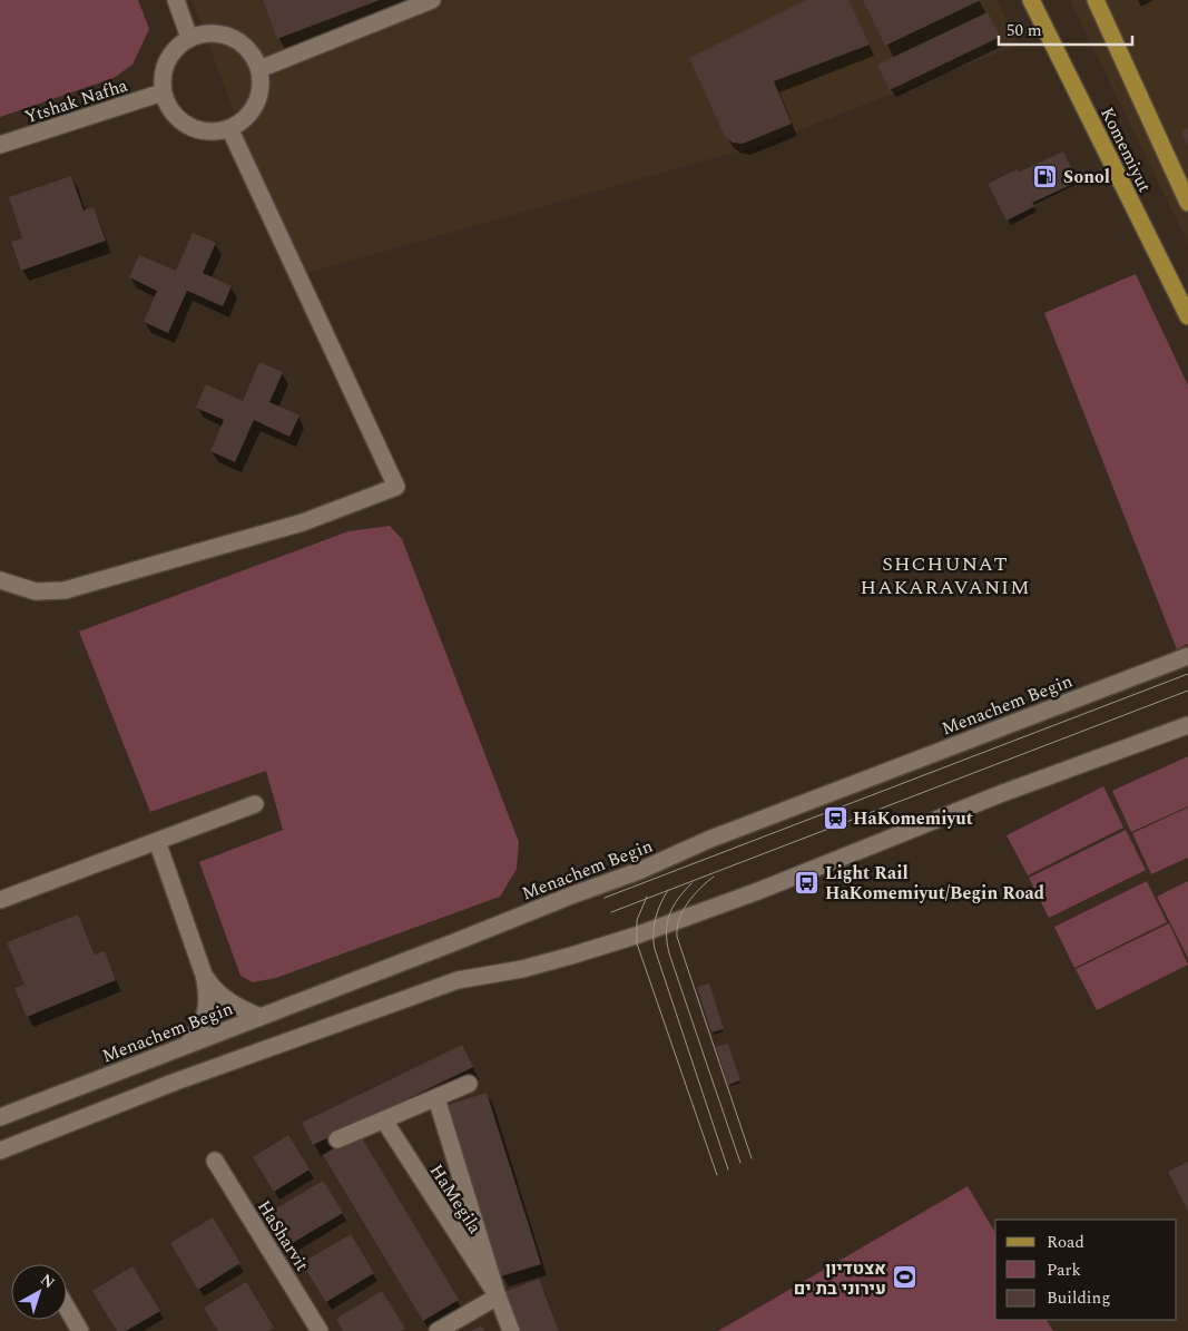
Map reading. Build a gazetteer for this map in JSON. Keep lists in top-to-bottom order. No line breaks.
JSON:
{"streets":{"main road":["Komemiyut"],"street":["Ytshak Nafha","Menachem Begin","HaMegila","HaSharvit"]},"districts":["SHCHUNAT HAKARAVANIM"],"places":{"fuel station":["Sonol"],"station":["HaKomemiyut"],"bus stop":["Light Rail HaKomemiyut/Begin Road"],"sports":["אצטדיון עירוני בת ים"]},"legend":["Road","Park","Building"],"scale_bar":"50 m","north":"top right"}
